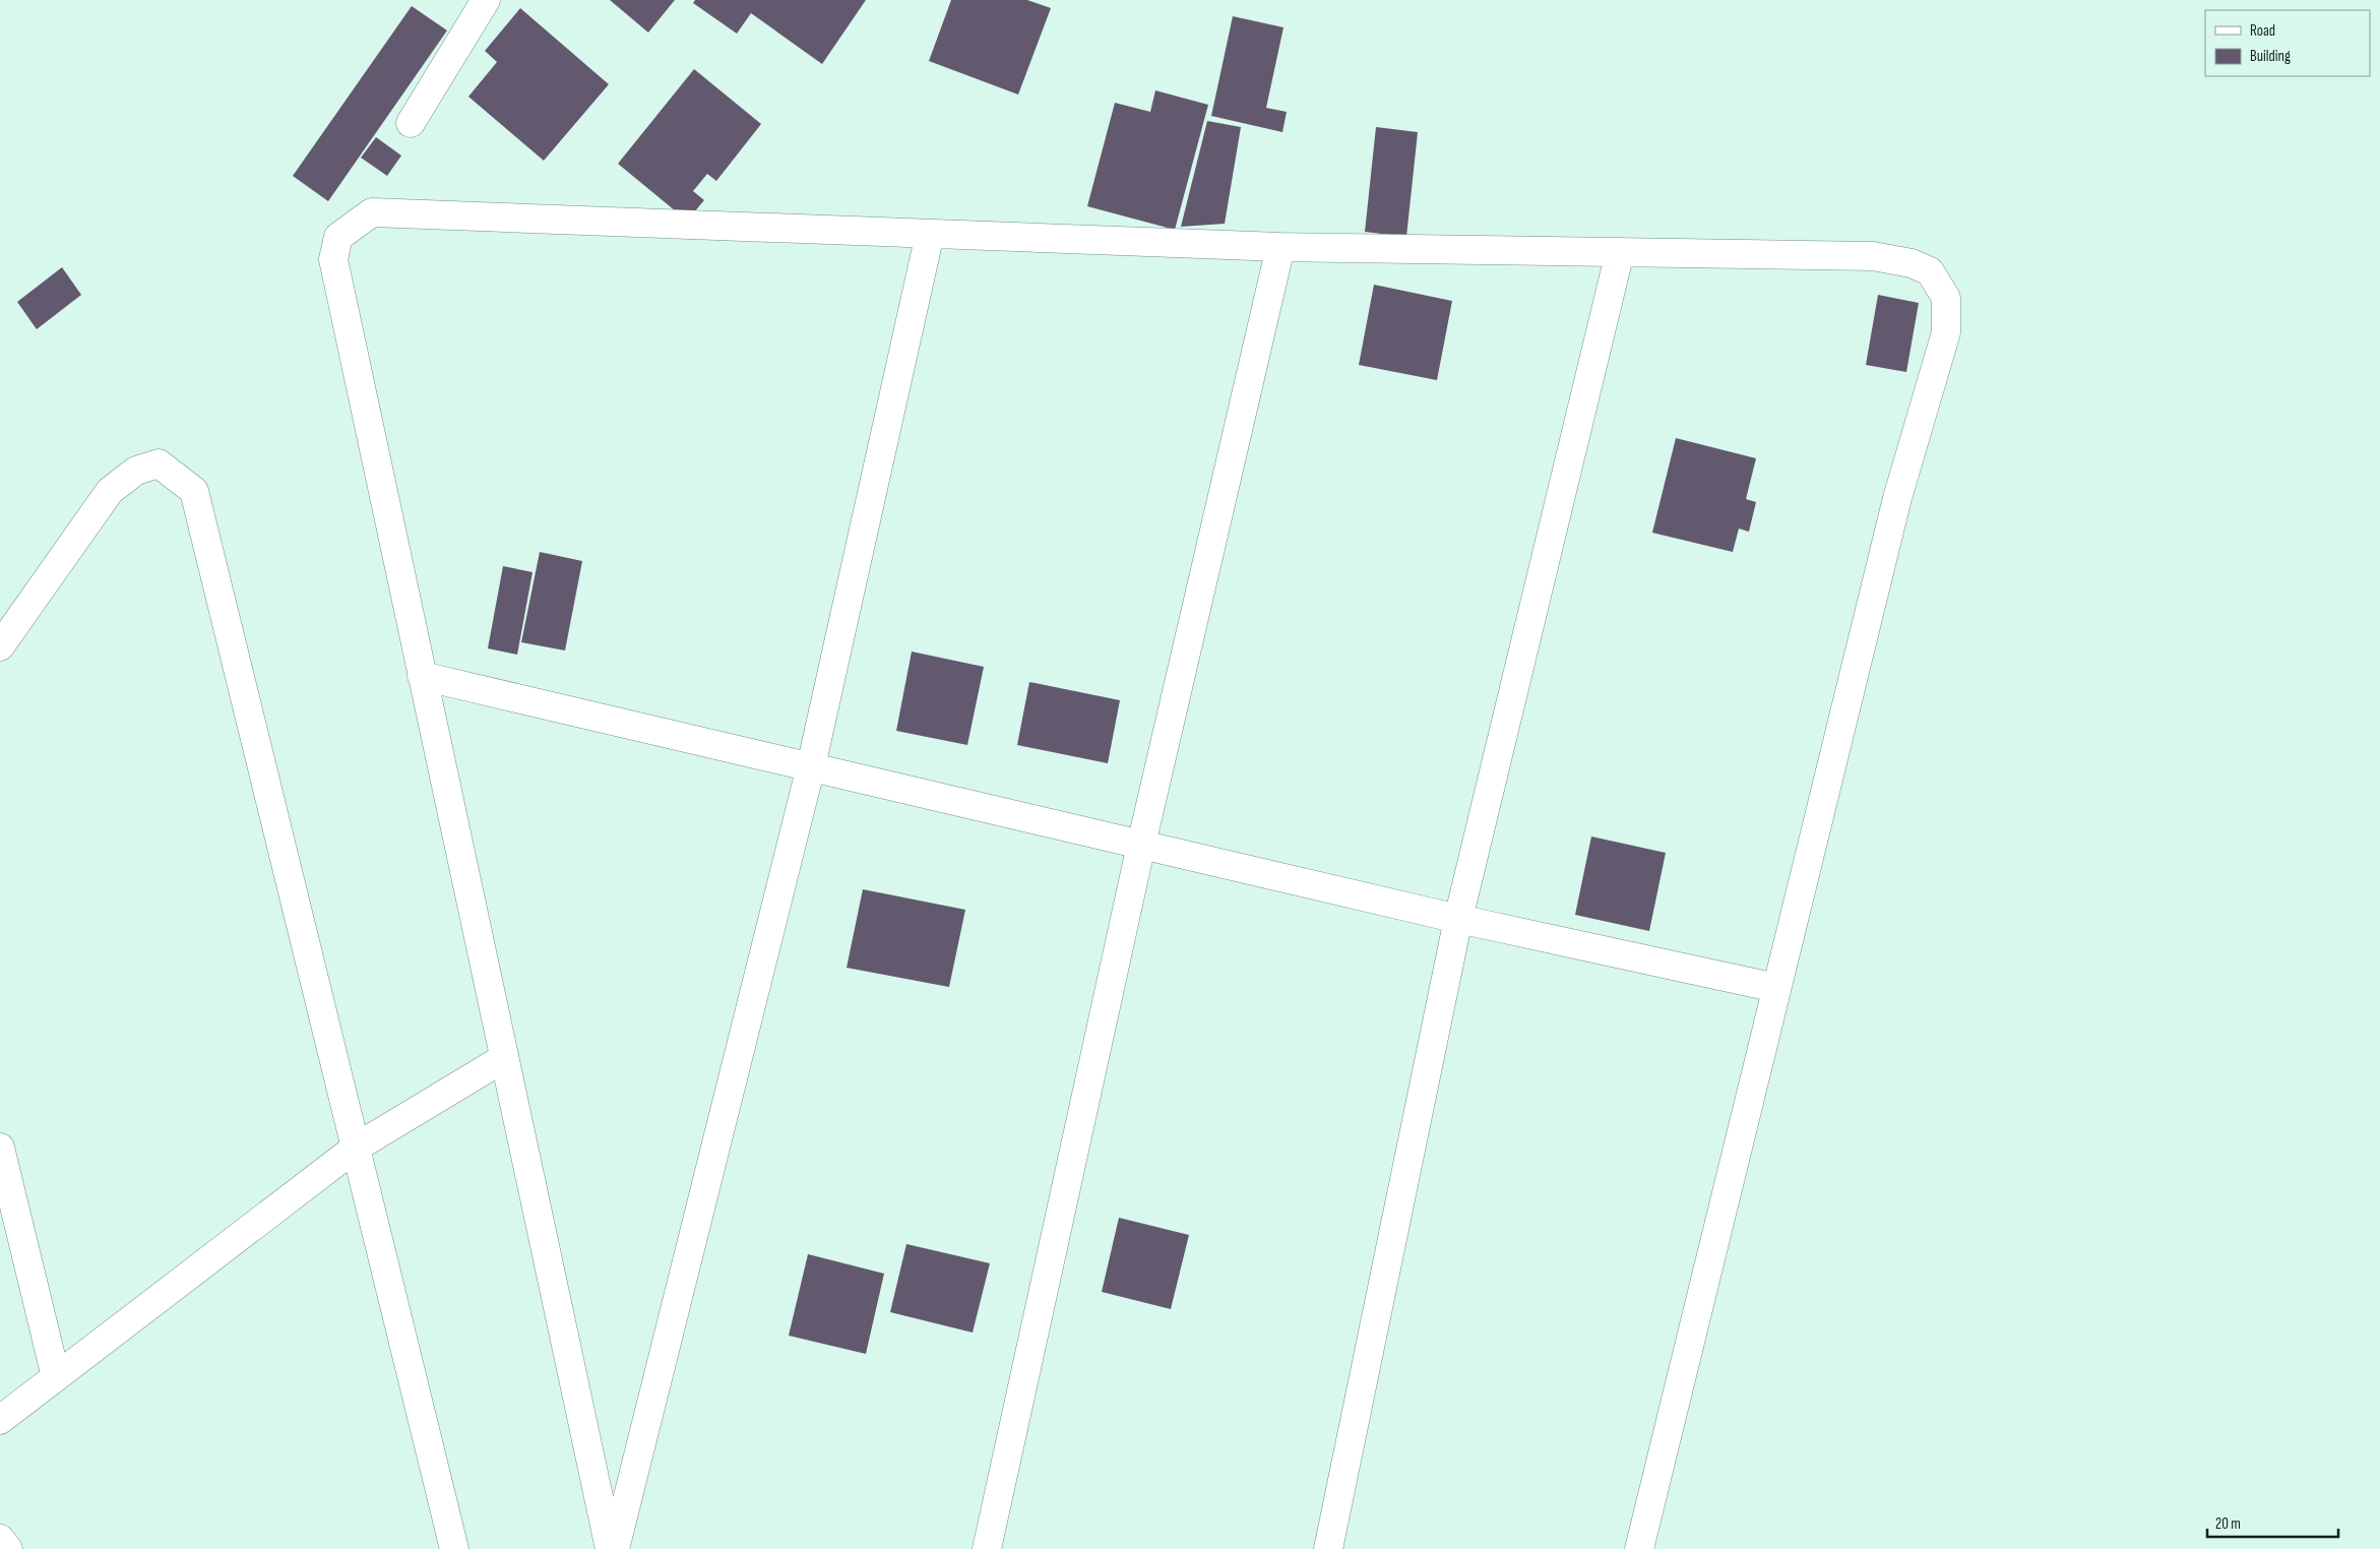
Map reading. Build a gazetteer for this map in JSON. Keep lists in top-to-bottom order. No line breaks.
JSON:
{"legend":["Road","Building"],"scale_bar":"20 m"}
